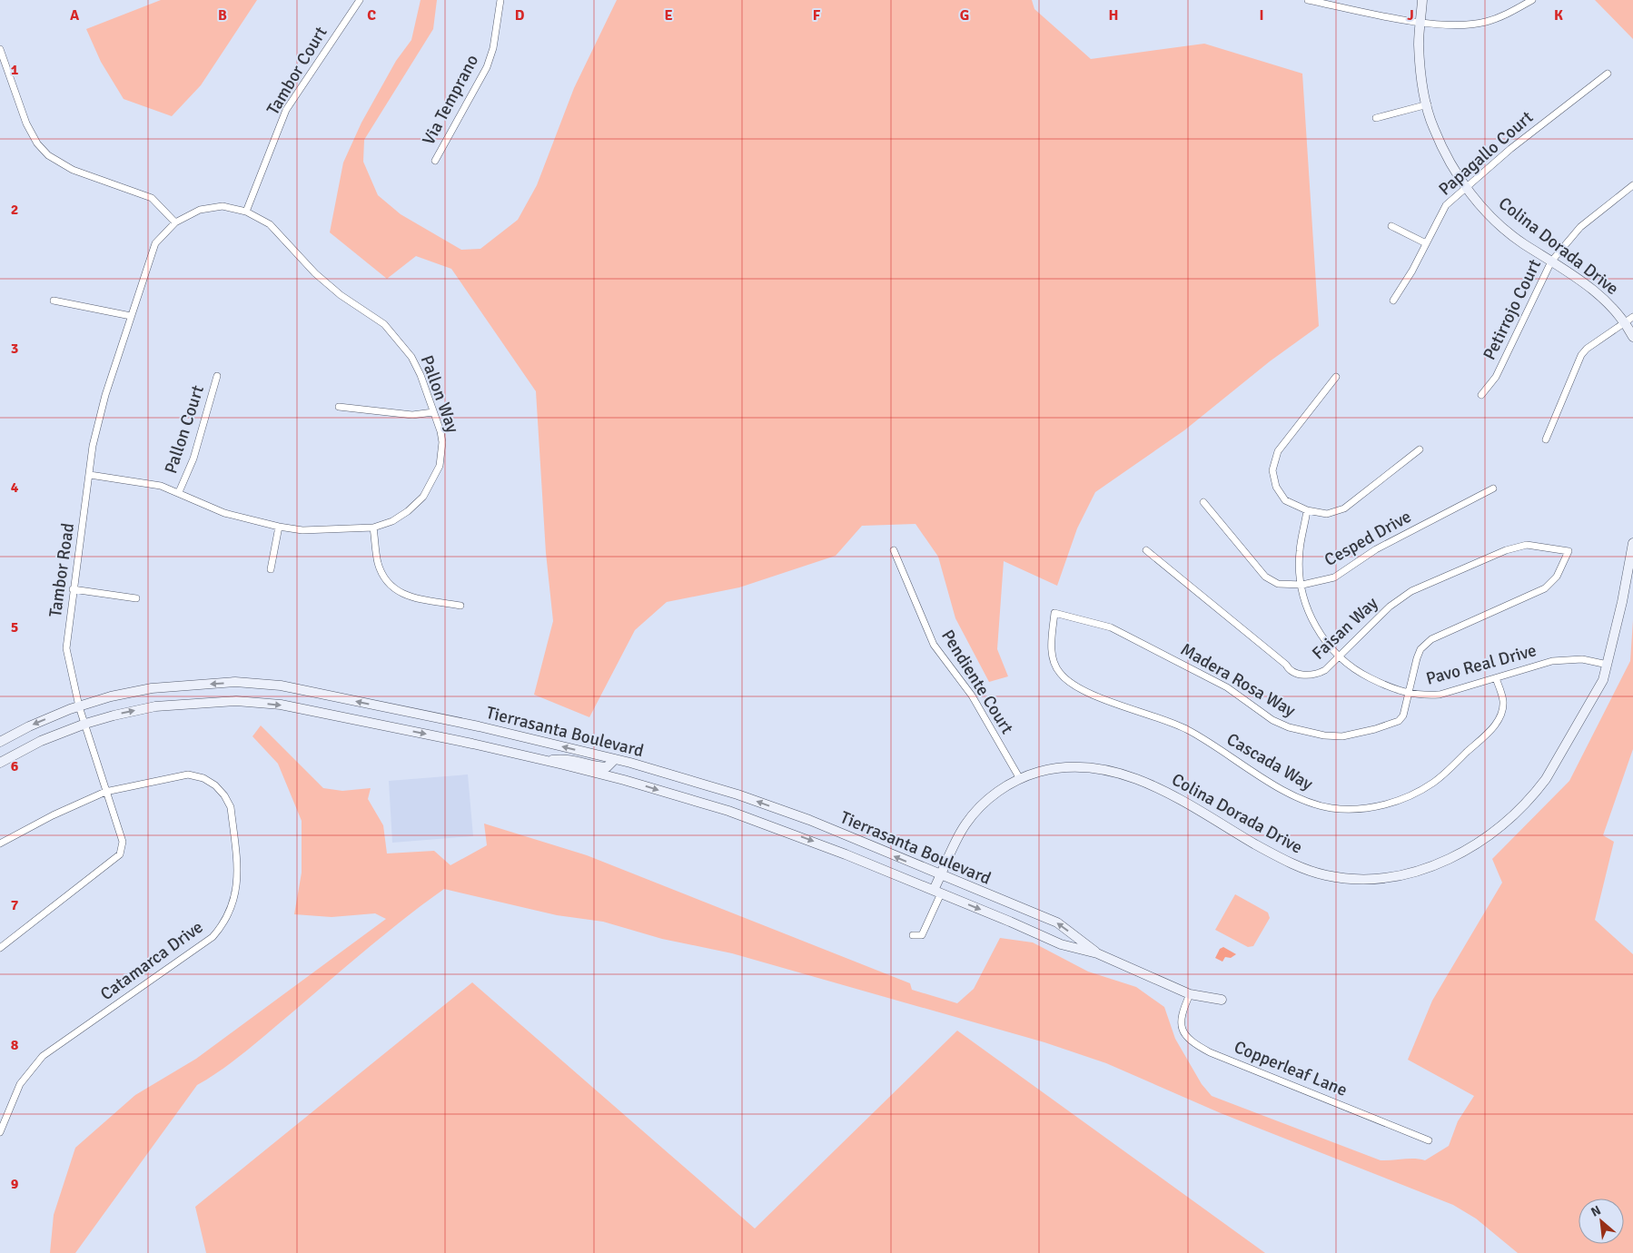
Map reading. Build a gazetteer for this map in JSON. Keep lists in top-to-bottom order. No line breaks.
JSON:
{"streets":{"main road":["Colina Dorada Drive","Tierrasanta Boulevard"],"street":["Tambor Court","Via Temprano","Papagallo Court","Petirrojo Court","Pallon Way","Pallon Court","Cesped Drive","Tambor Road","Faisan Way","Pavo Real Drive","Madera Rosa Way","Pendiente Court","Cascada Way","Catamarca Drive","Copperleaf Lane"]},"crossings":[["Tambor Court","Pallon Way"],["Tambor Court","Tambor Road"],["Papagallo Court","Colina Dorada Drive"],["Colina Dorada Drive","Petirrojo Court"],["Colina Dorada Drive","Pavo Real Drive"],["Colina Dorada Drive","Pendiente Court"],["Colina Dorada Drive","Tierrasanta Boulevard"],["Pallon Way","Pallon Court"],["Pallon Way","Tambor Road"],["Cesped Drive","Pavo Real Drive"],["Tambor Road","Tierrasanta Boulevard"],["Tambor Road","Catamarca Drive"],["Faisan Way","Pavo Real Drive"],["Faisan Way","Madera Rosa Way"],["Pavo Real Drive","Madera Rosa Way"],["Pavo Real Drive","Cascada Way"],["Madera Rosa Way","Cascada Way"],["Tierrasanta Boulevard","Copperleaf Lane"]],"north":"top left","grid":{"columns":["A","B","C","D","E","F","G","H","I","J","K"],"rows":["1","2","3","4","5","6","7","8","9"]}}
